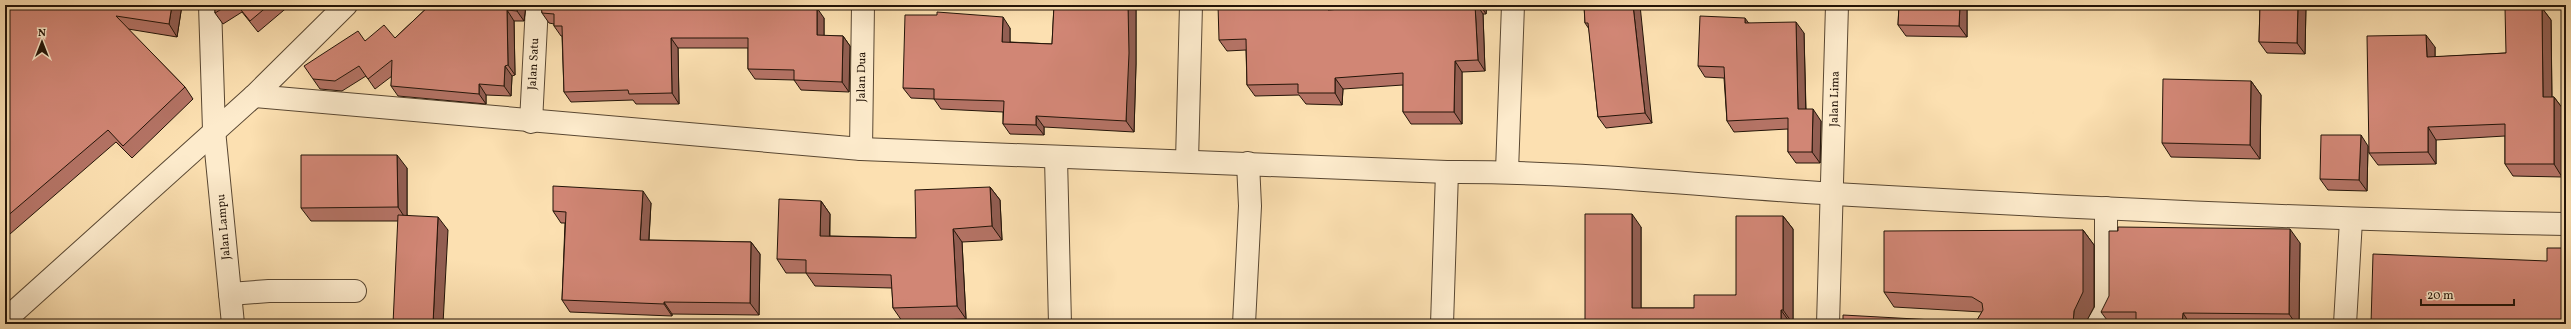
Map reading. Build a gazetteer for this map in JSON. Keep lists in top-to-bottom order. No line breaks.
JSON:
{"streets":{"street":["Jalan Satu","Jalan Dua","Jalan Lima","Jalan Lampu"]},"scale_bar":"20 m","north":"top"}
